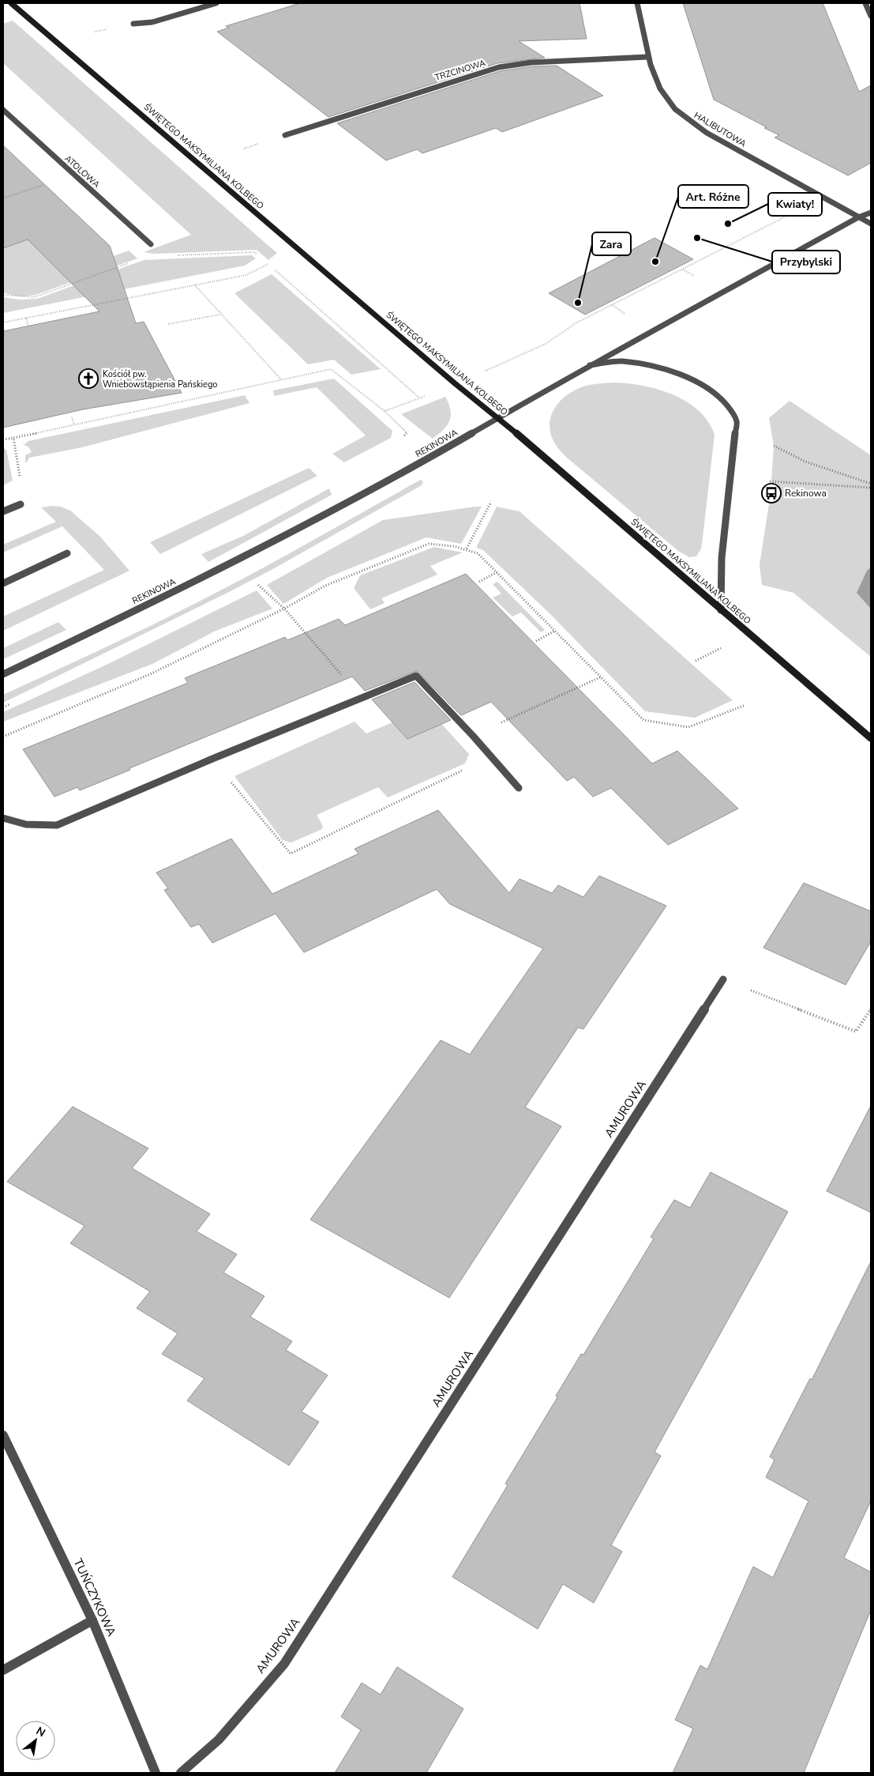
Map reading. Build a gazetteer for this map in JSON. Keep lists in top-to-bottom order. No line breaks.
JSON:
{"streets":{"main road":["ŚWIĘTEGO MAKSYMILIANA KOLBEGO"],"street":["TRZCINOWA","HALIBUTOWA","ATOLOWA","REKINOWA","AMUROWA","TUŃCZYKOWA"]},"crossings":[["TRZCINOWA","HALIBUTOWA"],["HALIBUTOWA","REKINOWA"],["ŚWIĘTEGO MAKSYMILIANA KOLBEGO","REKINOWA"]],"places":{"other":["Kwiaty!","Przybylski","Art. Różne","Zara"],"church":["Kościół pw. Wniebowstąpienia Pańskiego"],"bus stop":["Rekinowa"]},"north":"top right"}
